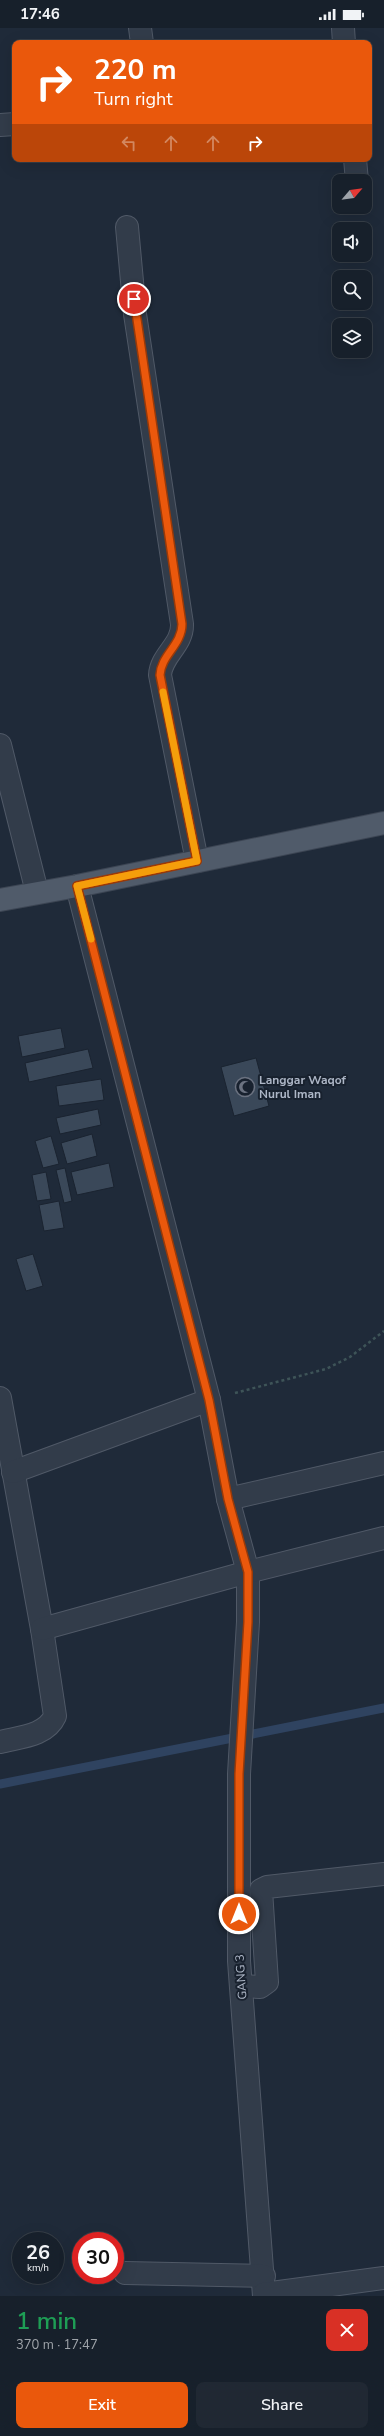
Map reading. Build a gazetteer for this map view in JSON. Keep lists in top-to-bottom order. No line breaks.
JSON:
{"streets":{"street":["GANG 3"]},"places":{"mosque":["Langgar Waqof Nurul Iman"]},"north":"top right","page":{"status":"17:46","turn":["220 m","Turn right"],"speed":"26 km/h","limit":"30","heading":["1 min","370 m · 17:47"],"buttons":["Exit","Share"]}}
